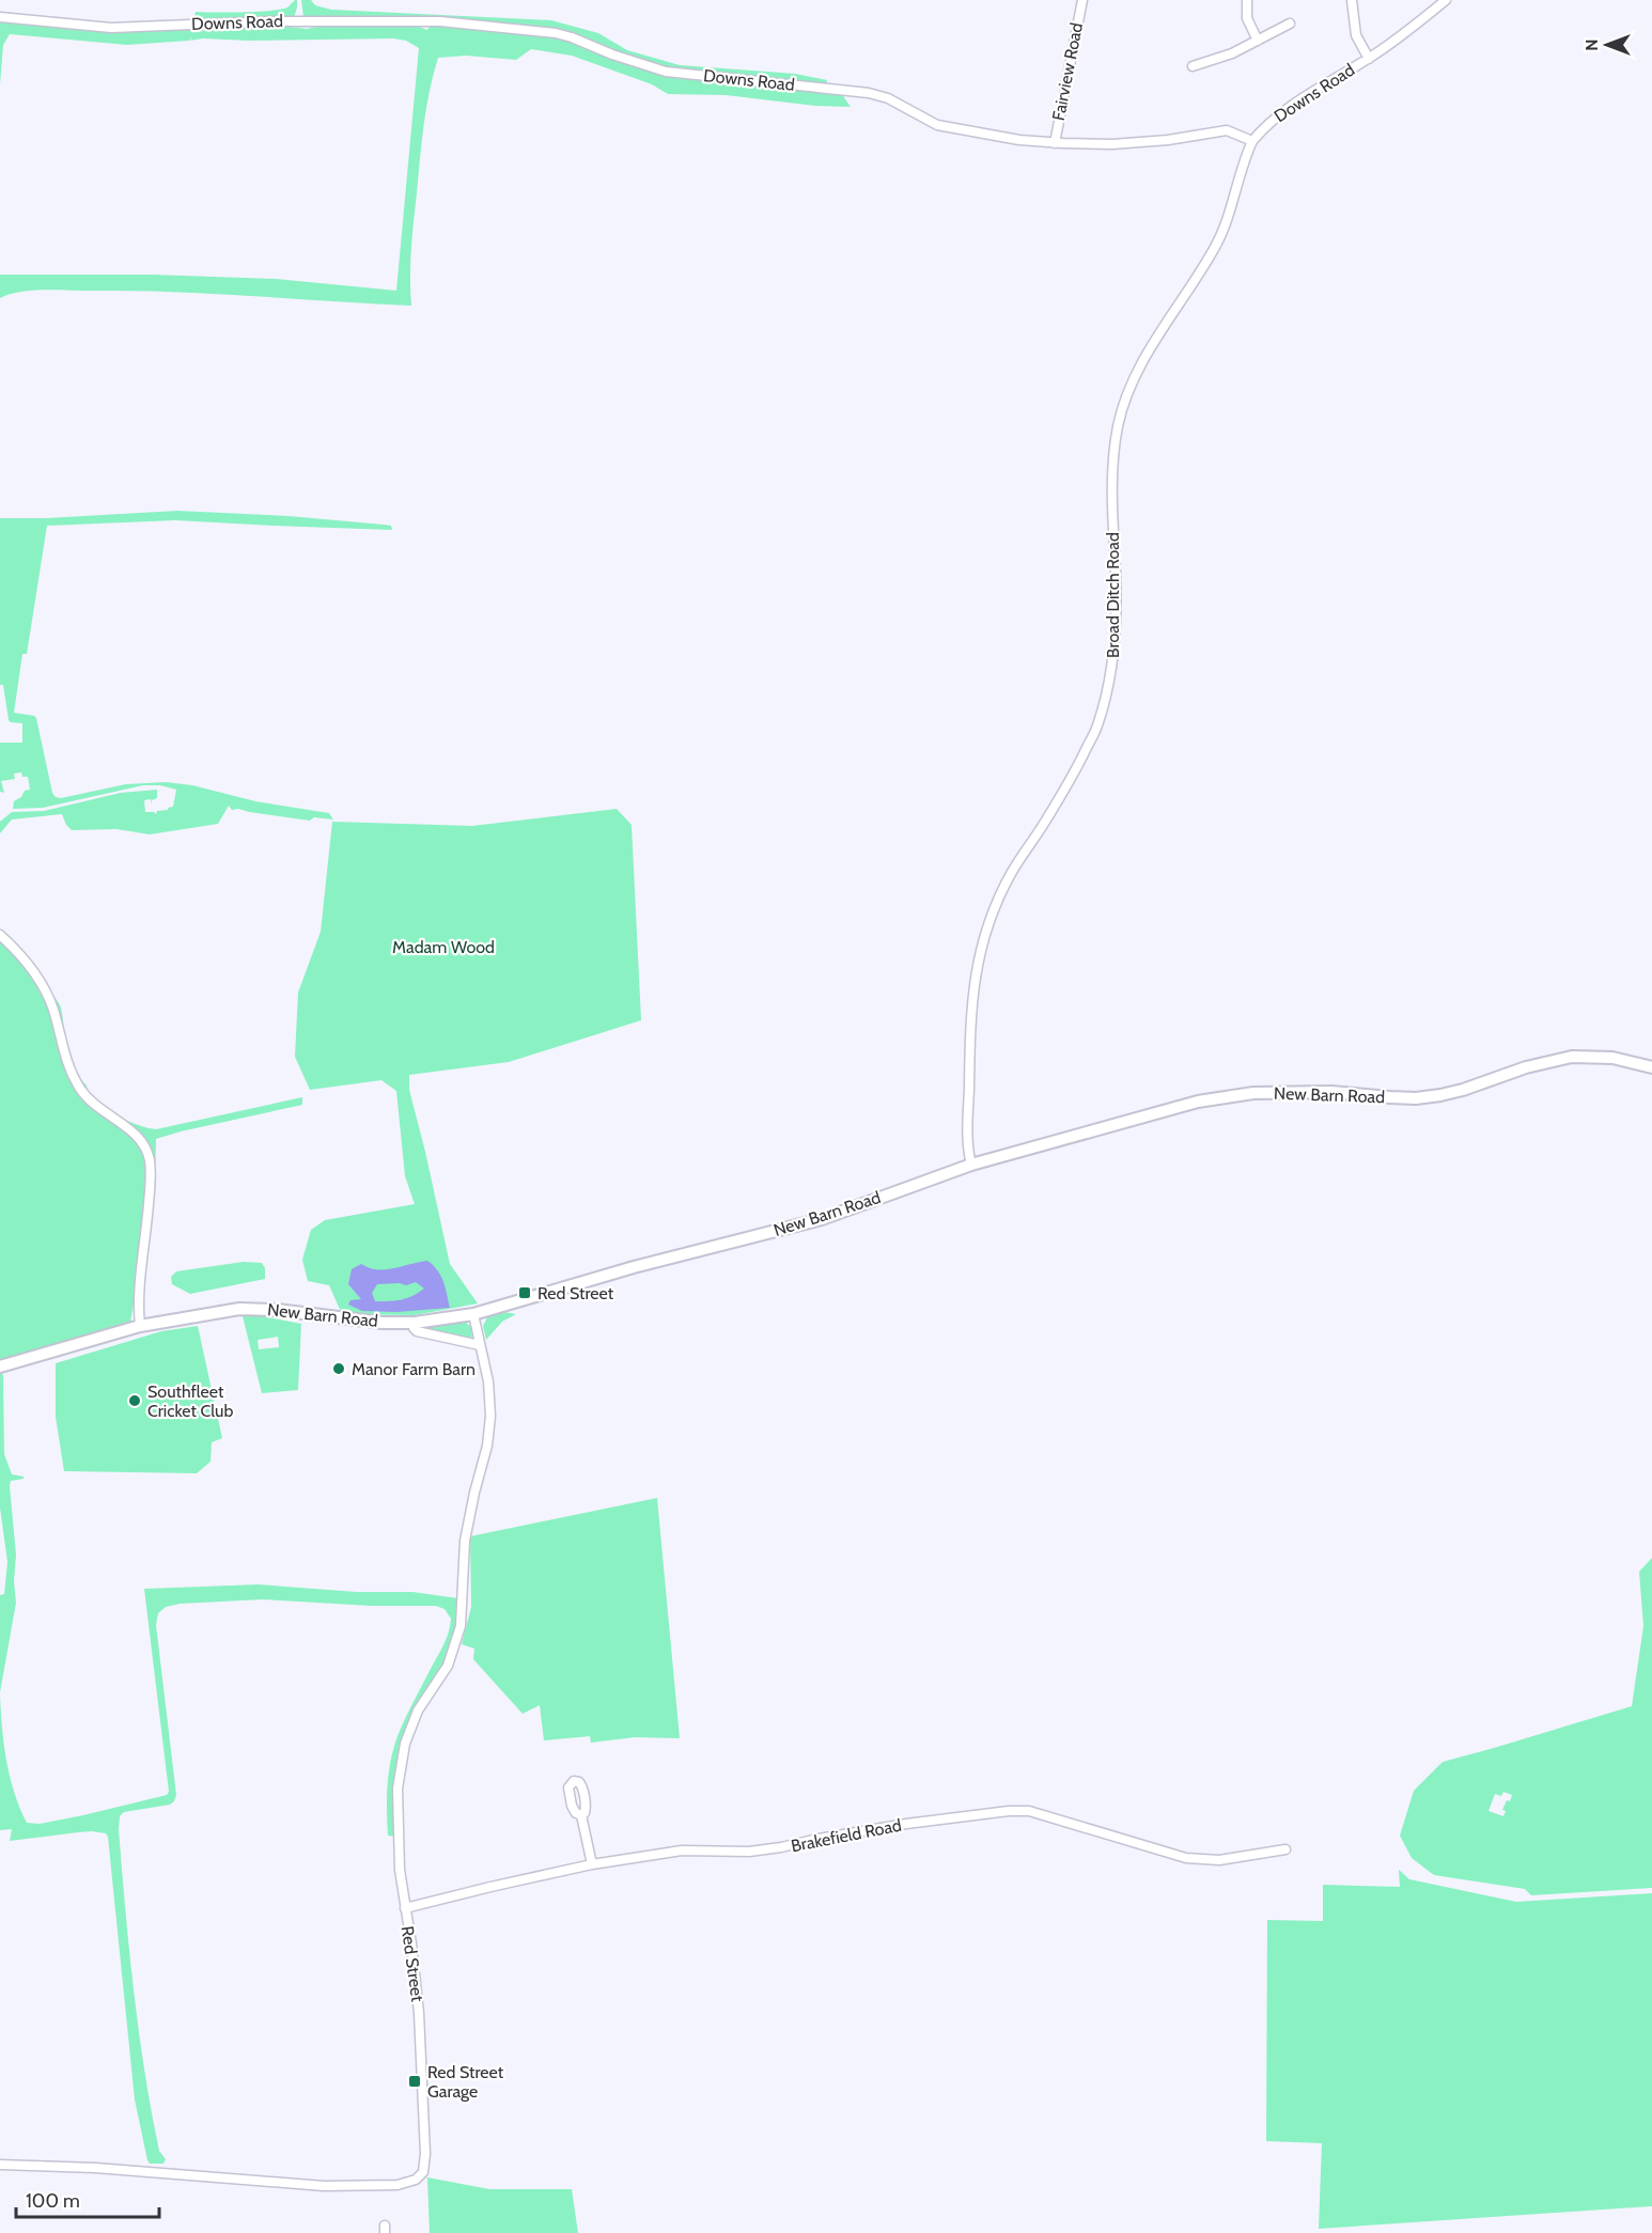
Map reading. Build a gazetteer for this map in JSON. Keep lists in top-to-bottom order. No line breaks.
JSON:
{"streets":{"street":["Downs Road","Fairview Road","Broad Ditch Road","New Barn Road","Brakefield Road","Red Street"]},"crossings":[["Downs Road","Fairview Road"],["Downs Road","Broad Ditch Road"],["Broad Ditch Road","New Barn Road"],["New Barn Road","Red Street"],["Brakefield Road","Red Street"]],"parks":["Madam Wood"],"places":{"transit":["Red Street","Red Street Garage"],"other":["Manor Farm Barn","Southfleet Cricket Club"]},"scale_bar":"100 m","north":"left"}
